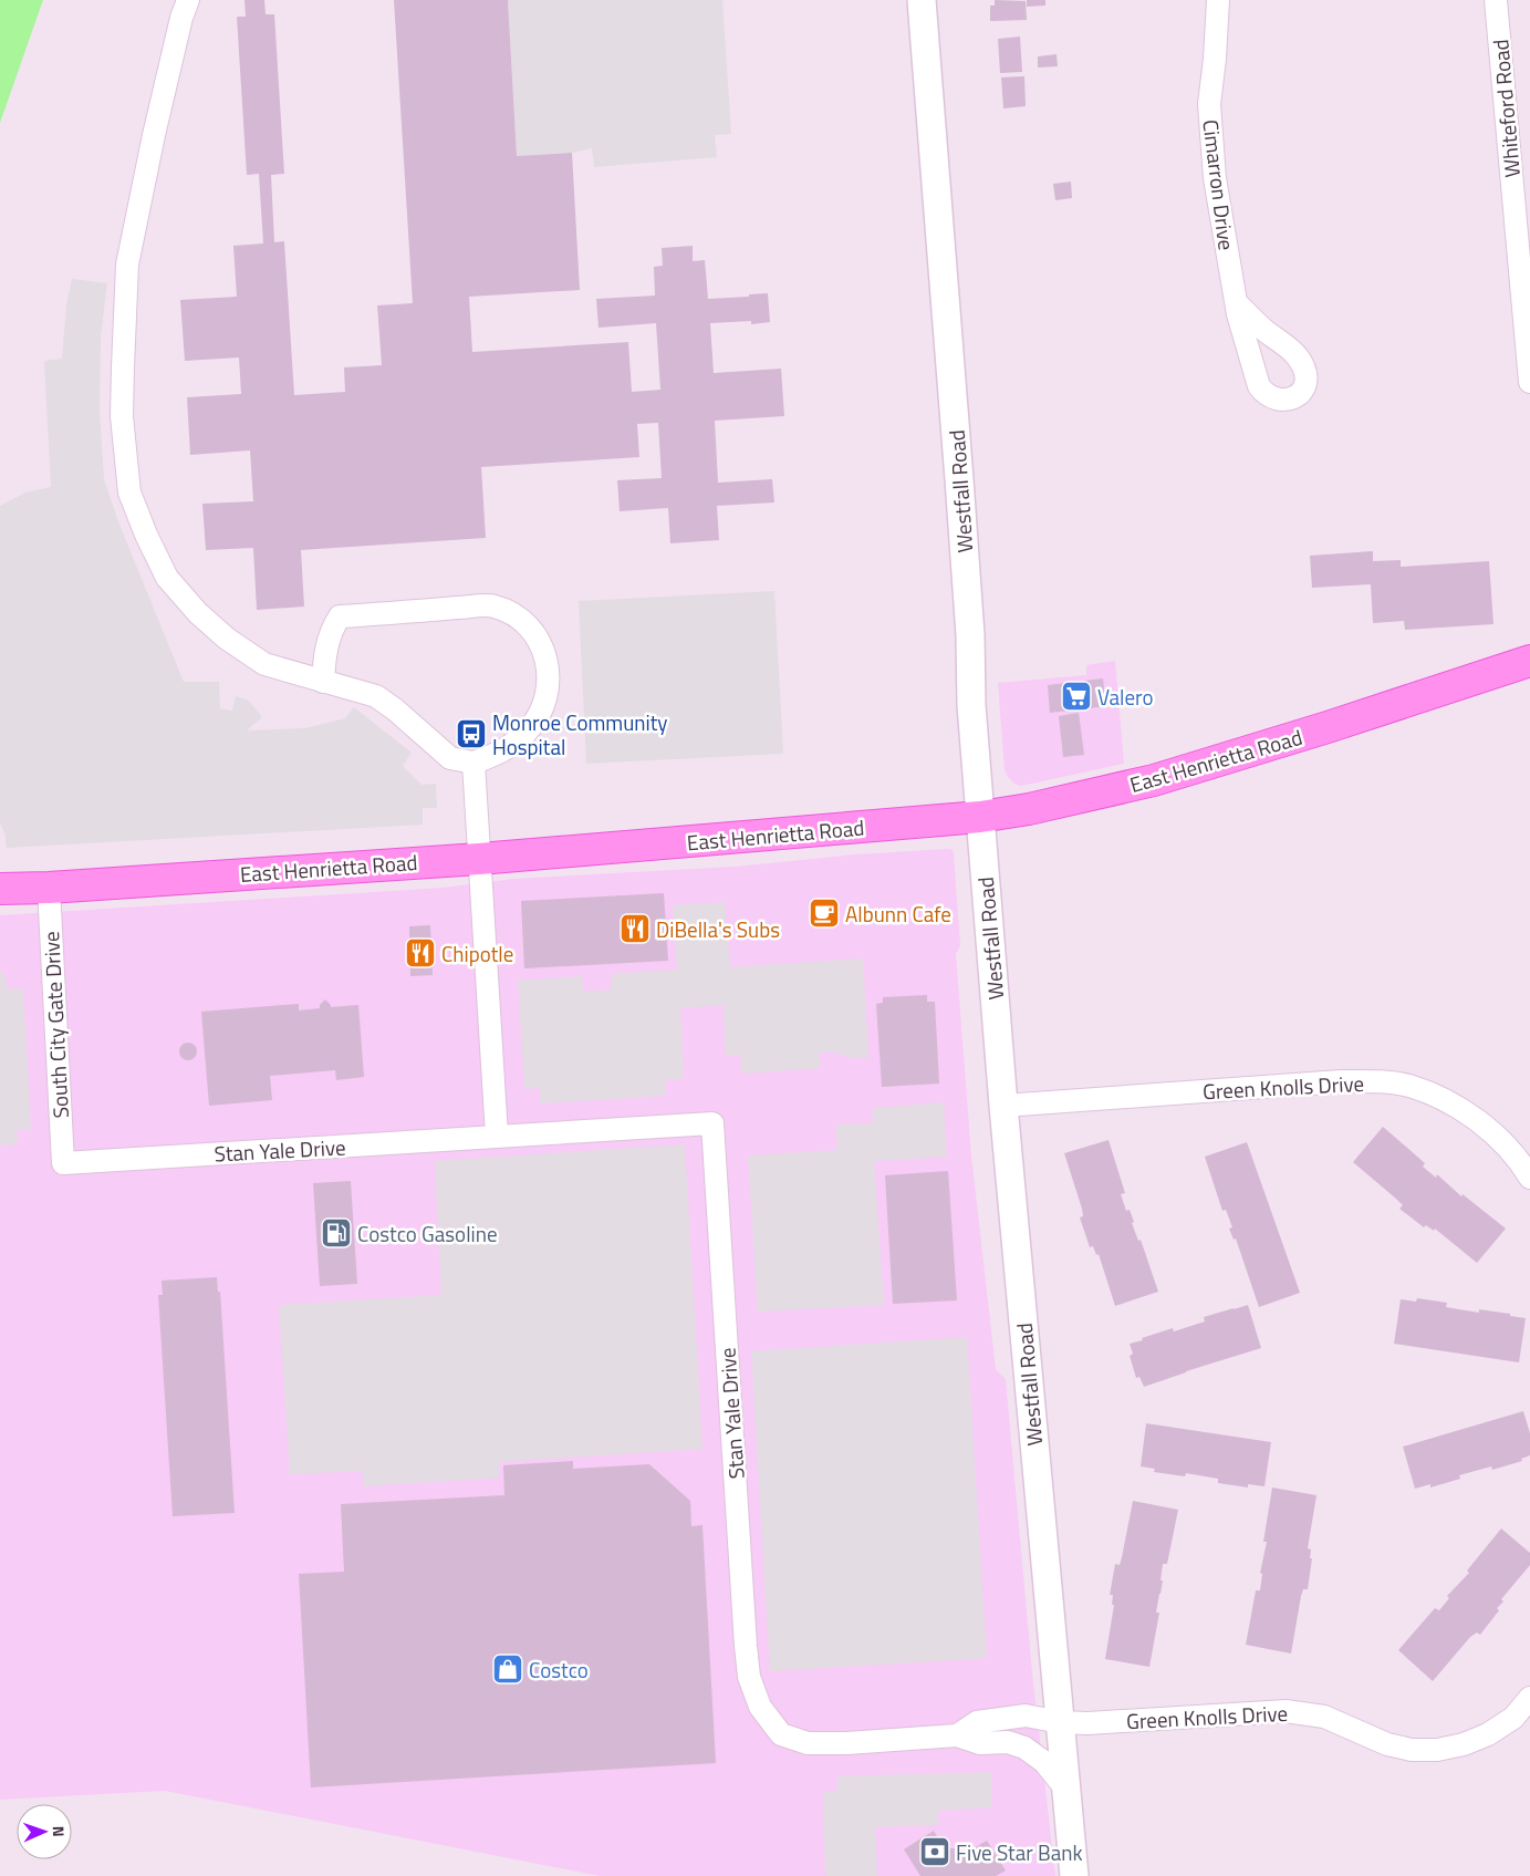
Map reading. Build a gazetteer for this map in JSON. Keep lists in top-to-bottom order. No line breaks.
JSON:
{"streets":{"main road":["East Henrietta Road"],"street":["Whiteford Road","Cimarron Drive","Westfall Road","South City Gate Drive","Green Knolls Drive","Stan Yale Drive"]},"crossings":[["Westfall Road","East Henrietta Road"],["Westfall Road","Green Knolls Drive"],["Westfall Road","Stan Yale Drive"],["East Henrietta Road","South City Gate Drive"],["South City Gate Drive","Stan Yale Drive"],["Green Knolls Drive","Stan Yale Drive"]],"places":{"supermarket":["Valero"],"bus stop":["Monroe Community Hospital"],"cafe":["Albunn Cafe"],"restaurant":["DiBella's Subs","Chipotle"],"fuel station":["Costco Gasoline"],"shop":["Costco"],"bank":["Five Star Bank"]},"north":"right"}
